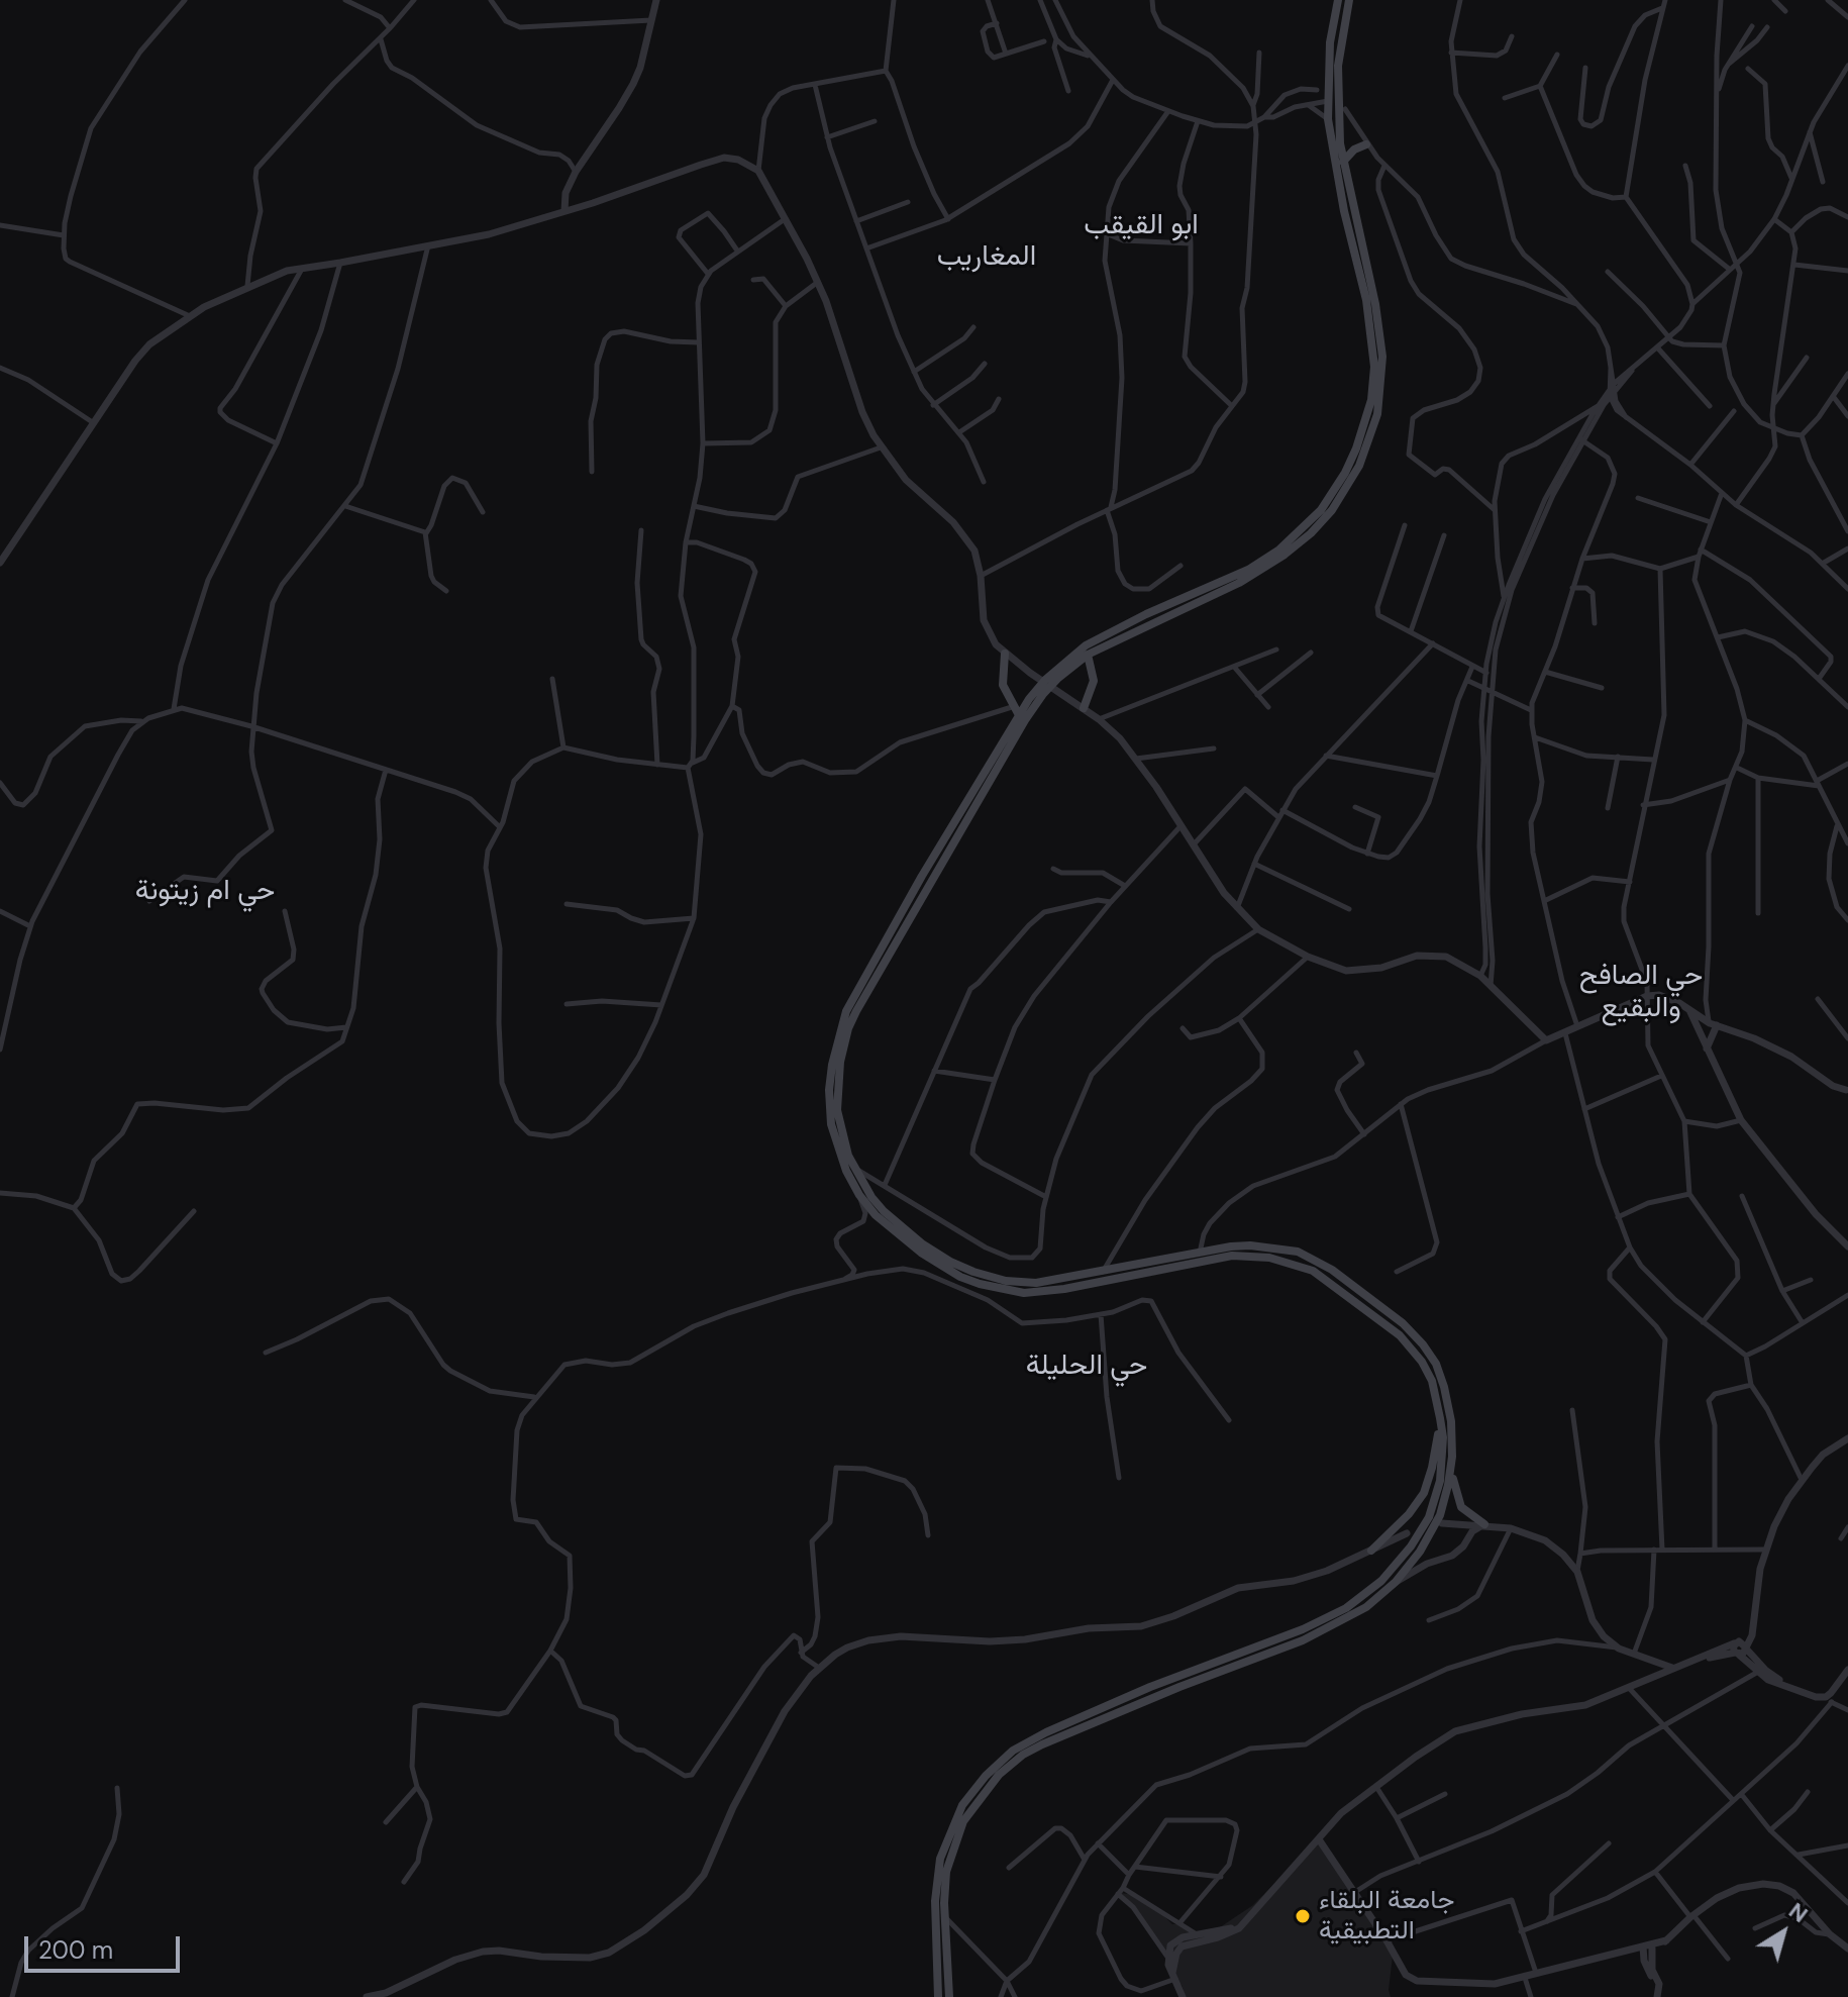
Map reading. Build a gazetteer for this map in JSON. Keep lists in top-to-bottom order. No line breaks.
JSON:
{"districts":["ابو القيقب","المغاريب","حي ام زيتونة","حي الصافح والبقيع","حي الحليلة"],"places":["جامعة البلقاء التطبيقية"],"scale_bar":"200 m","north":"top right"}
